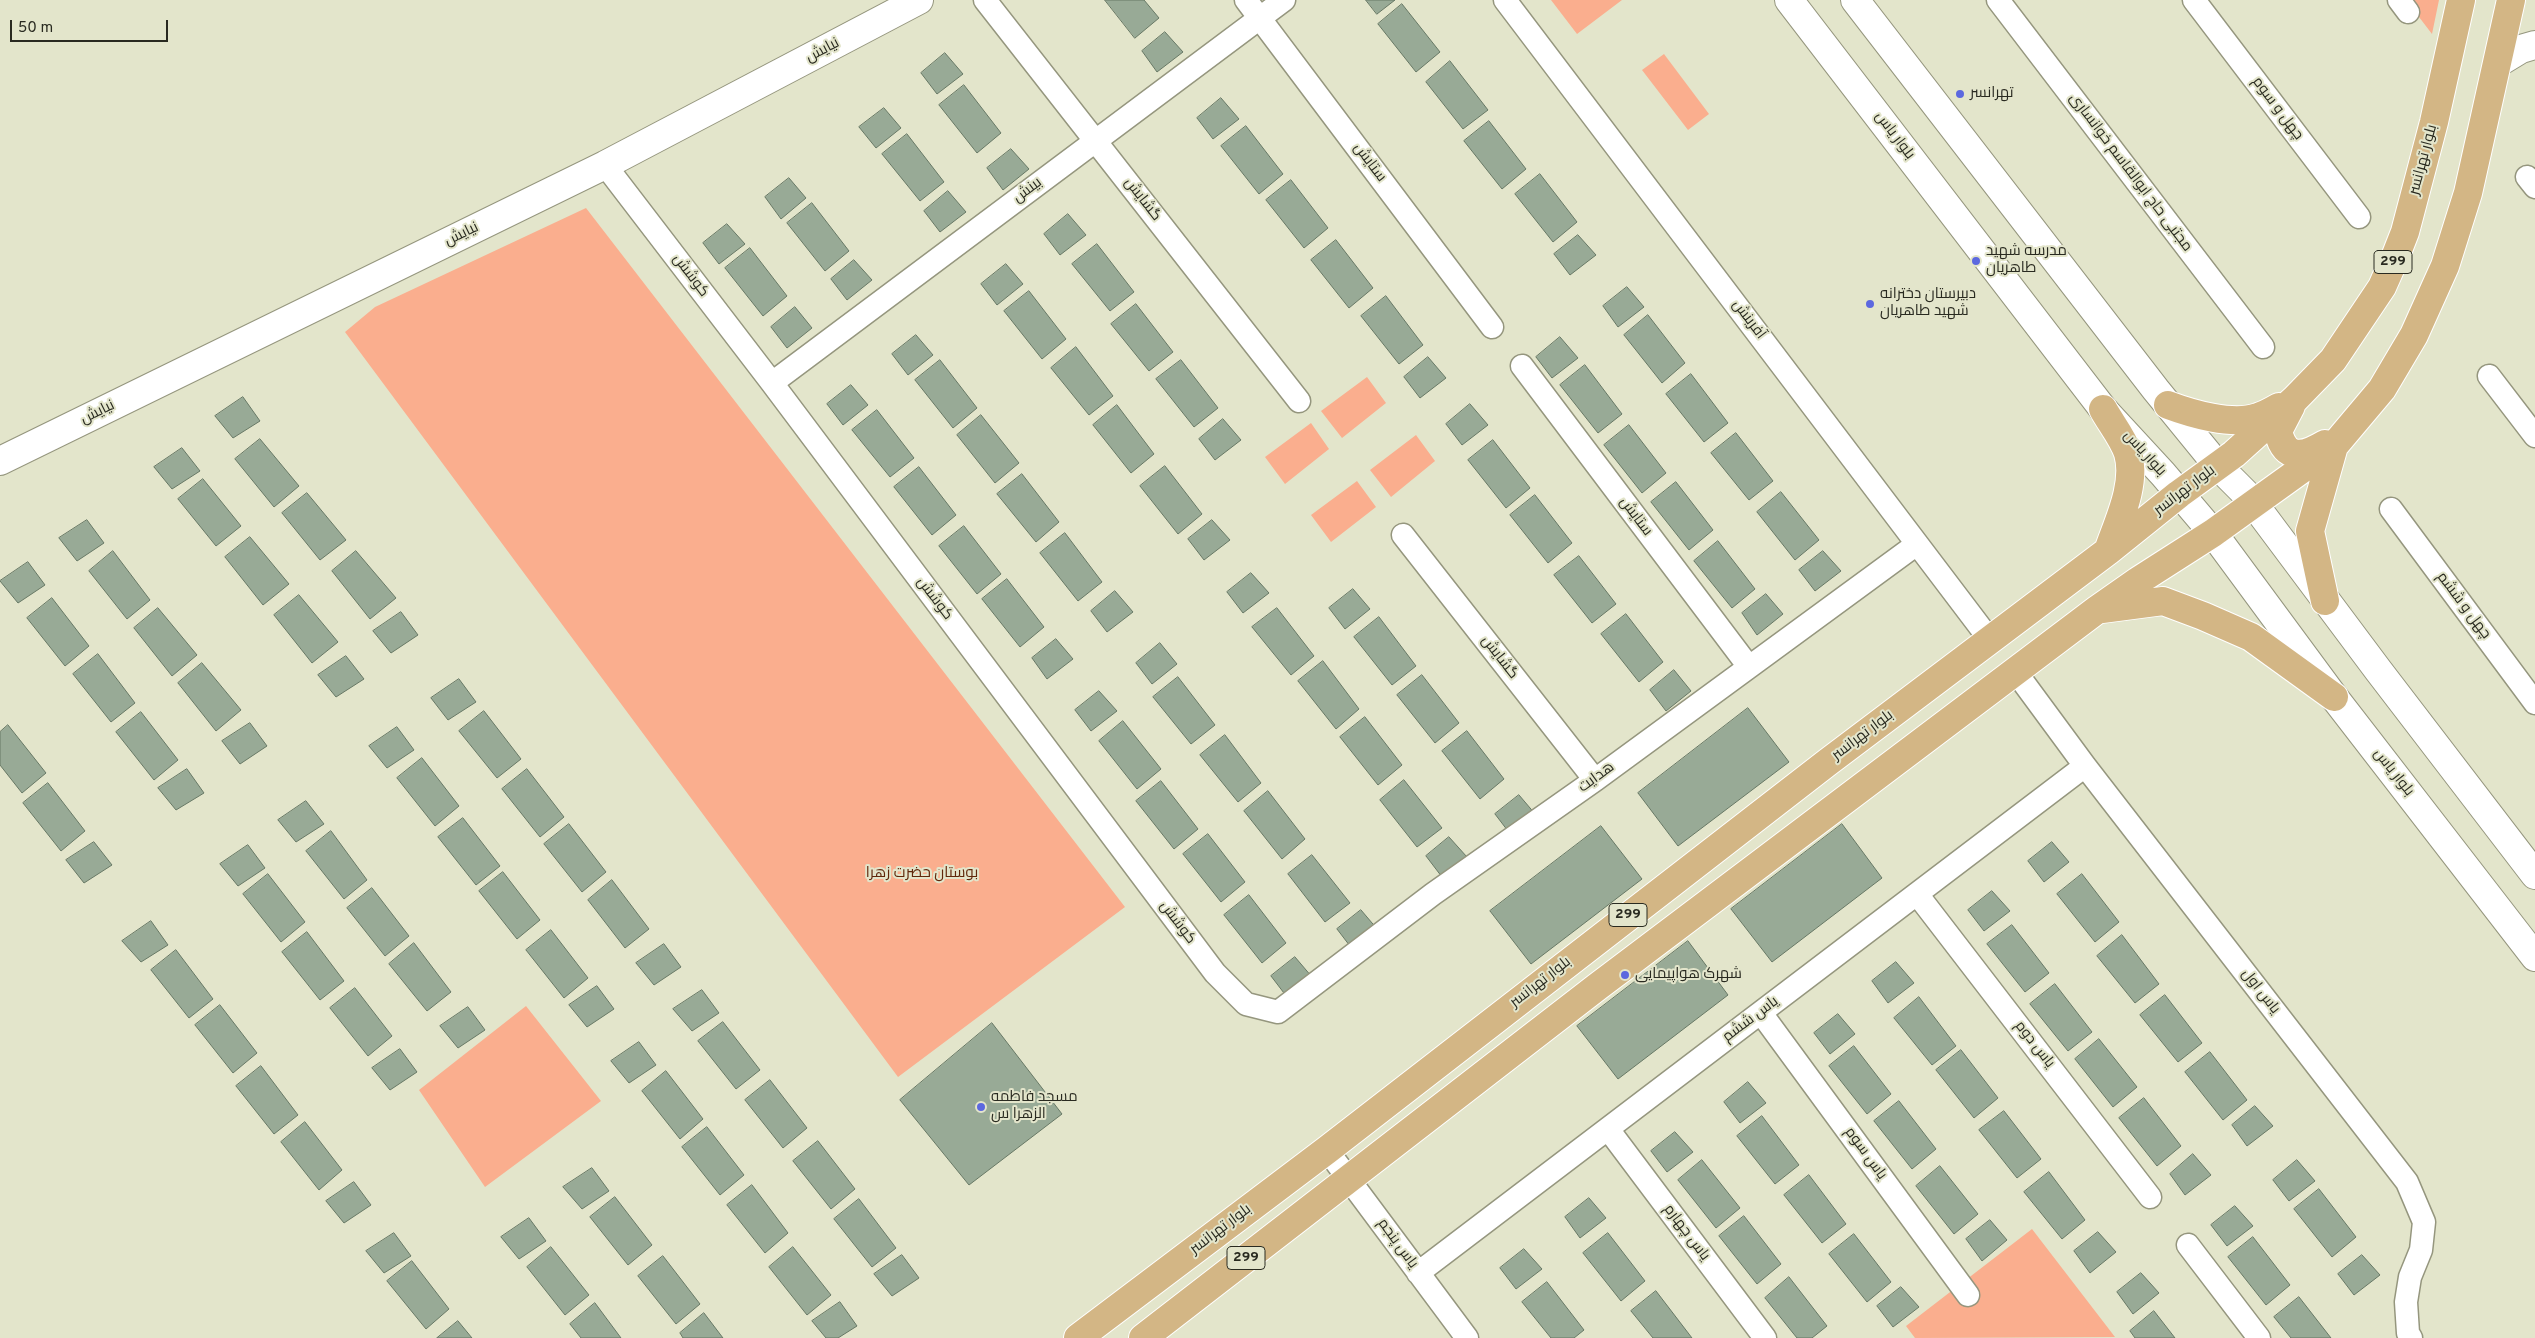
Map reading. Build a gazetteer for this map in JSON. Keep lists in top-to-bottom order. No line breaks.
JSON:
{"streets":{"main road":["نیایش","بلوار یاس","بلوار تهرانسر","299"],"street":["چهل و سوم","ستایش","مجتبی حاج ابوالقاسم خوانساری","بینش","گشایش","کوشش","آفرینش","چهل و ششم","هدایت","یاس اول","یاس ششم","یاس دوم","یاس سوم","یاس چهارم","یاس پنجم"]},"crossings":[["نیایش","کوشش"],["بلوار یاس","بلوار تهرانسر"],["بلوار یاس","299"],["بلوار تهرانسر","آفرینش"],["بلوار تهرانسر","یاس پنجم"],["ستایش","بینش"],["ستایش","هدایت"],["بینش","گشایش"],["بینش","کوشش"],["گشایش","هدایت"],["299","یاس اول"],["299","یاس پنجم"],["کوشش","هدایت"],["آفرینش","هدایت"],["یاس اول","یاس ششم"],["یاس ششم","یاس دوم"],["یاس ششم","یاس سوم"],["یاس ششم","یاس چهارم"],["یاس ششم","یاس پنجم"]],"parks":["بوستان حضرت زهرا"],"places":["تهرانسر","مدرسه شهید طاهریان","دبیرستان دخترانه شهید طاهریان","شهرک هواپیمایی","مسجد فاطمه الزهرا س"],"scale_bar":"50 m"}
